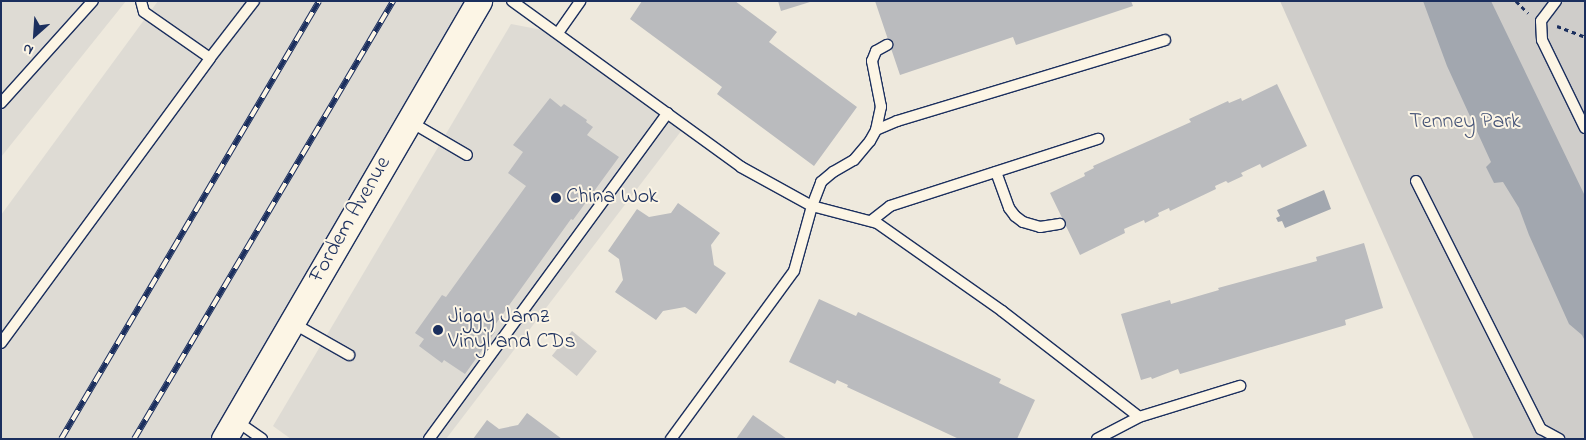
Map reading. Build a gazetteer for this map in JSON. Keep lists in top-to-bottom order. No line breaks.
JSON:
{"streets":{"street":["Fordem Avenue"]},"parks":["Tenney Park"],"places":["China Wok","Jiggy Jamz Vinyl and CDs"],"north":"bottom left"}
